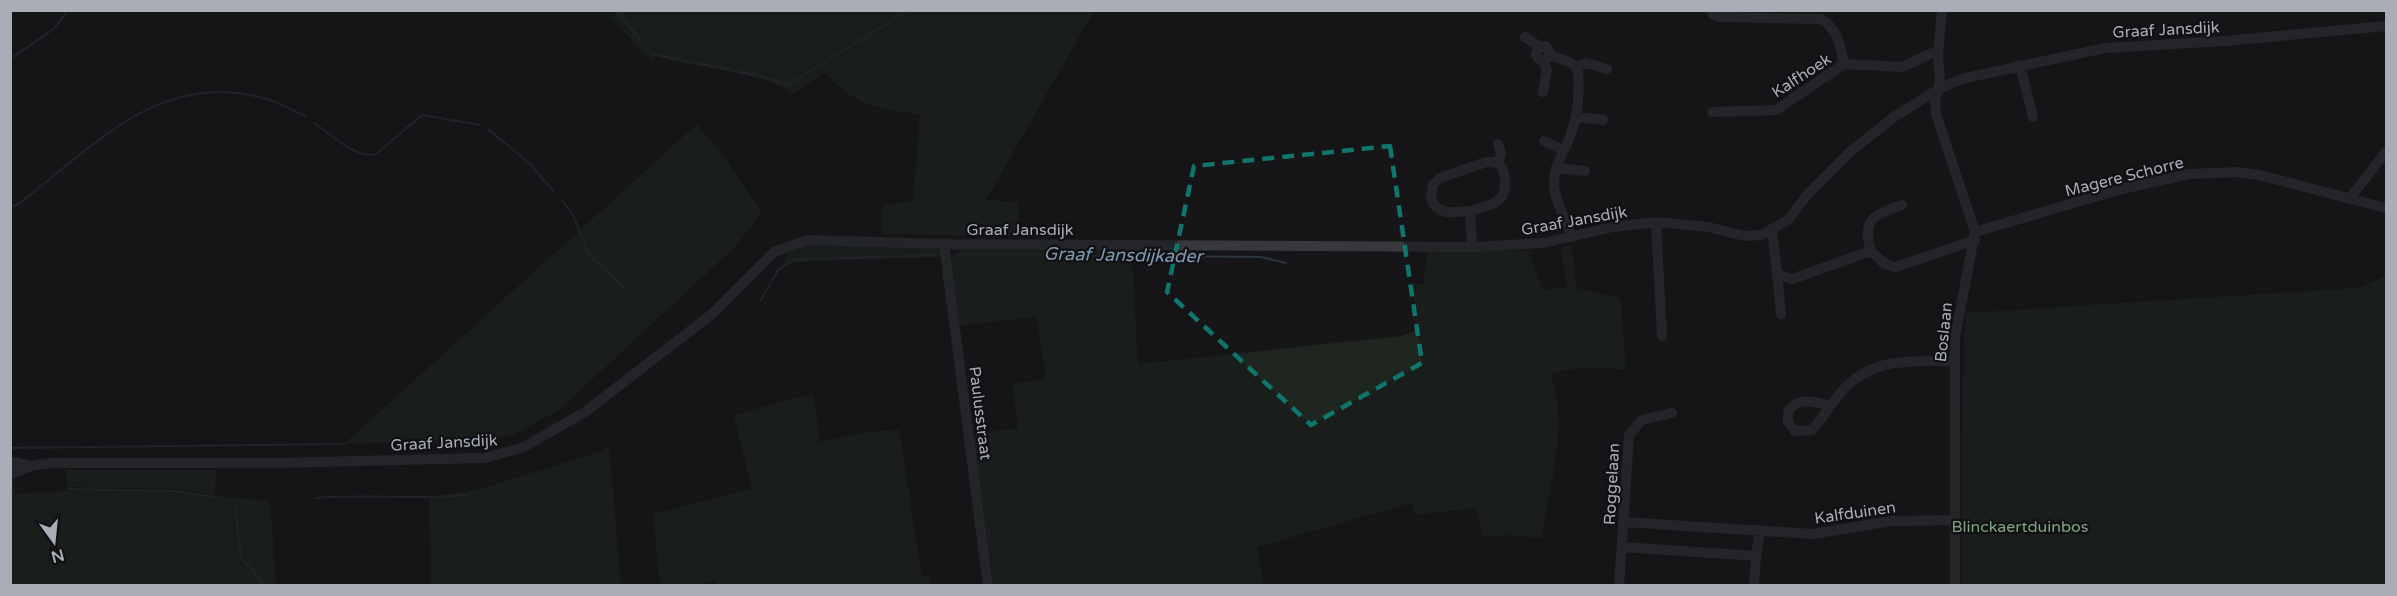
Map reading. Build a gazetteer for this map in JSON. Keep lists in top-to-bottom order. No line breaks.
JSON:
{"streets":{"street":["Graaf Jansdijk","Kalfhoek","Magere Schorre","Boslaan","Paulusstraat","Roggelaan","Kalfduinen"]},"crossings":[["Graaf Jansdijk","Paulusstraat"],["Magere Schorre","Boslaan"],["Boslaan","Kalfduinen"],["Roggelaan","Kalfduinen"]],"water":["Graaf Jansdijkader"],"parks":["Blinckaertduinbos"],"north":"bottom"}
